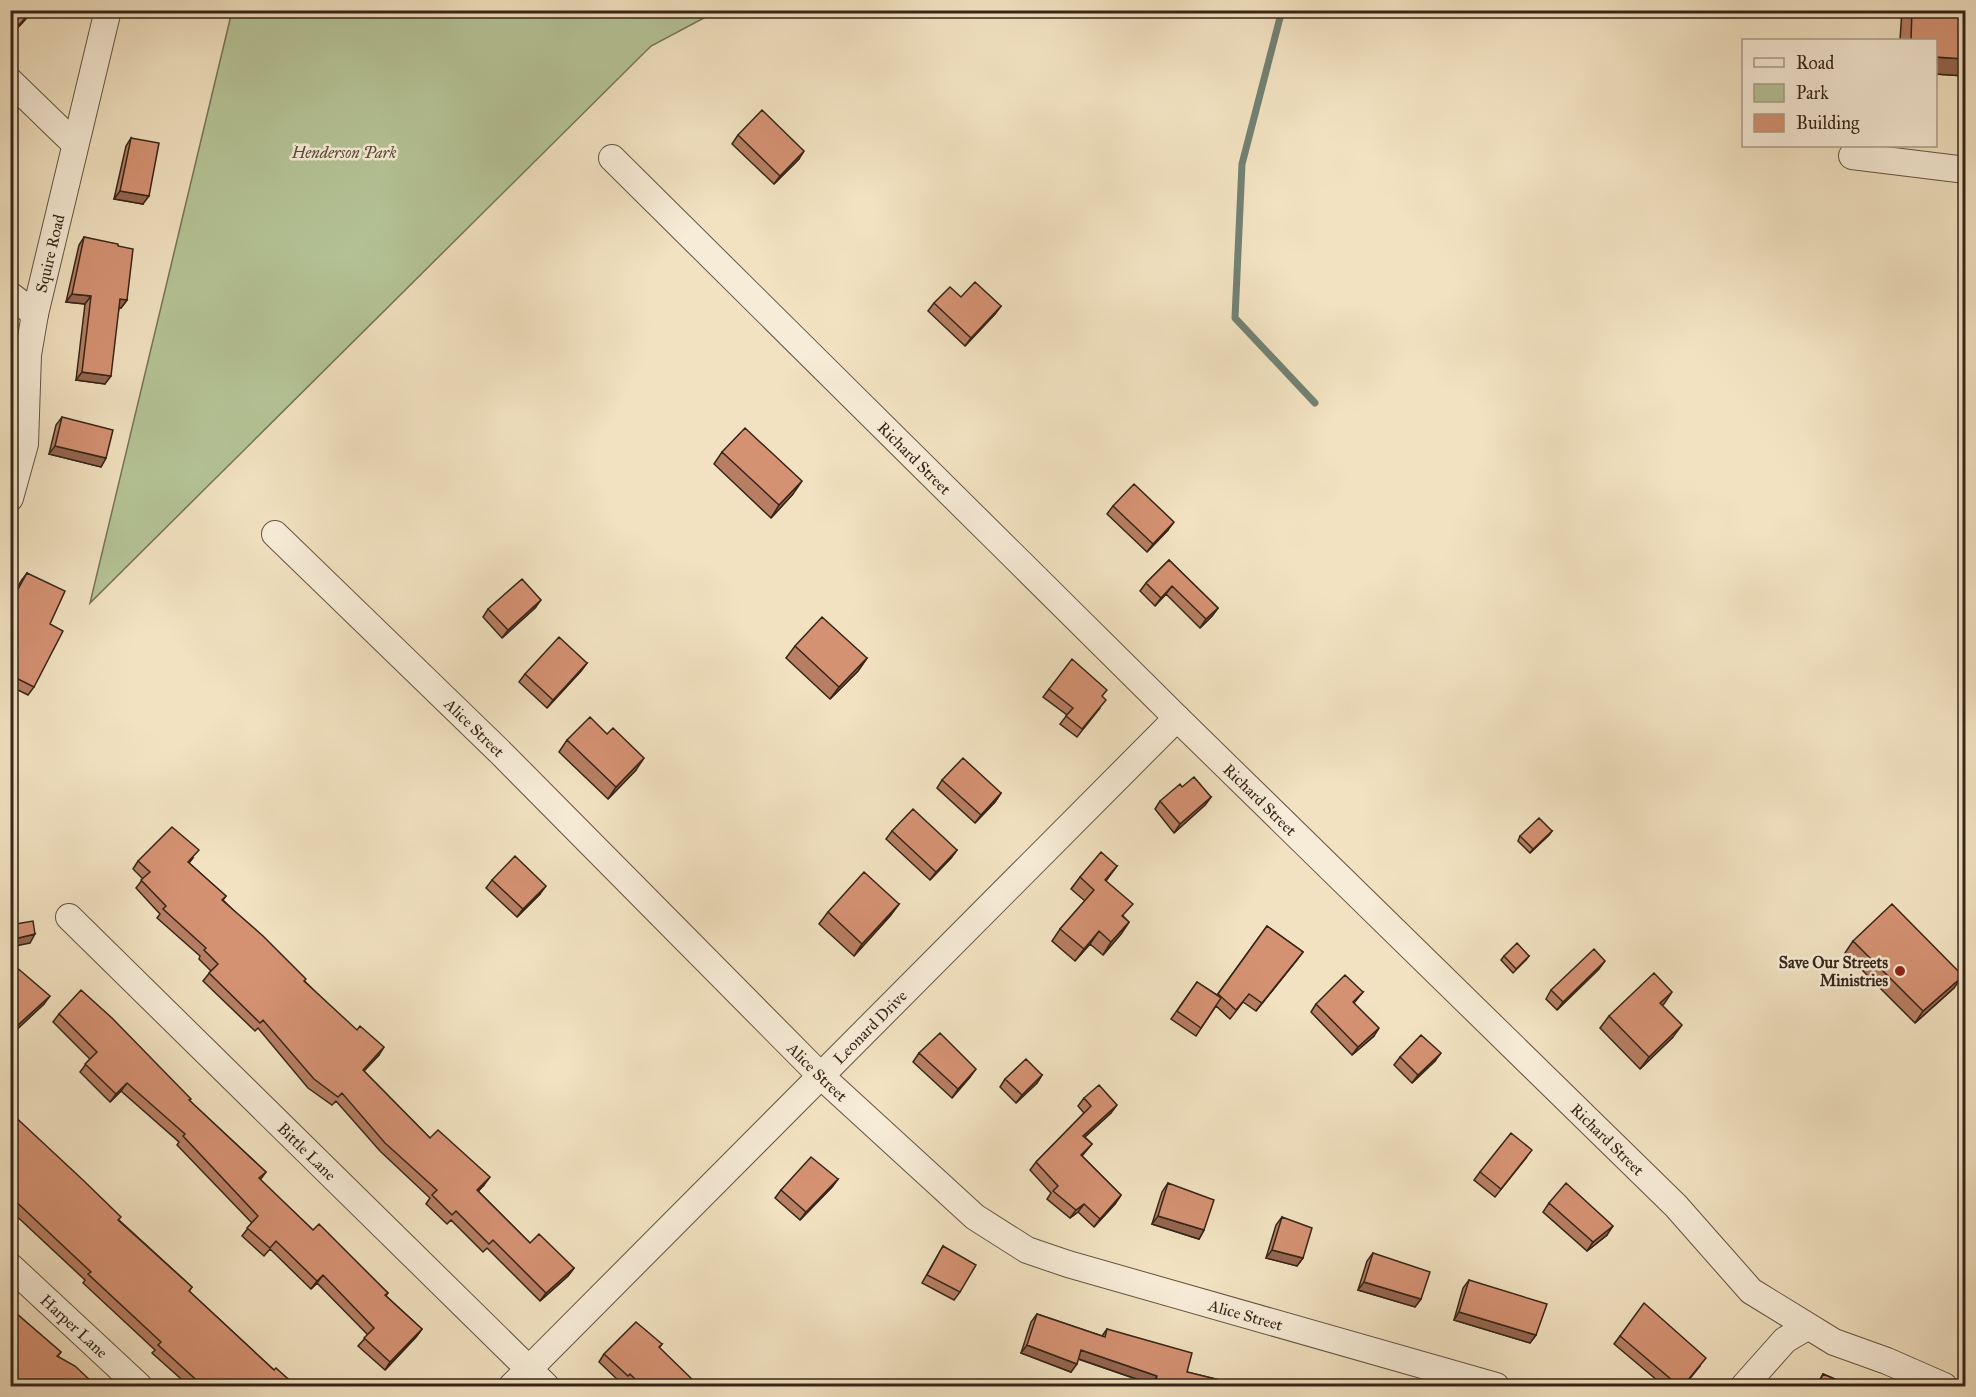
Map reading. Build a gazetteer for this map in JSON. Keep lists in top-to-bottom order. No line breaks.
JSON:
{"streets":{"street":["Squire Road","Richard Street","Alice Street","Leonard Drive","Bittle Lane","Harper Lane"]},"crossings":[["Richard Street","Leonard Drive"],["Alice Street","Leonard Drive"],["Leonard Drive","Bittle Lane"]],"parks":["Henderson Park"],"places":["Save Our Streets Ministries"],"legend":["Road","Park","Building"]}
